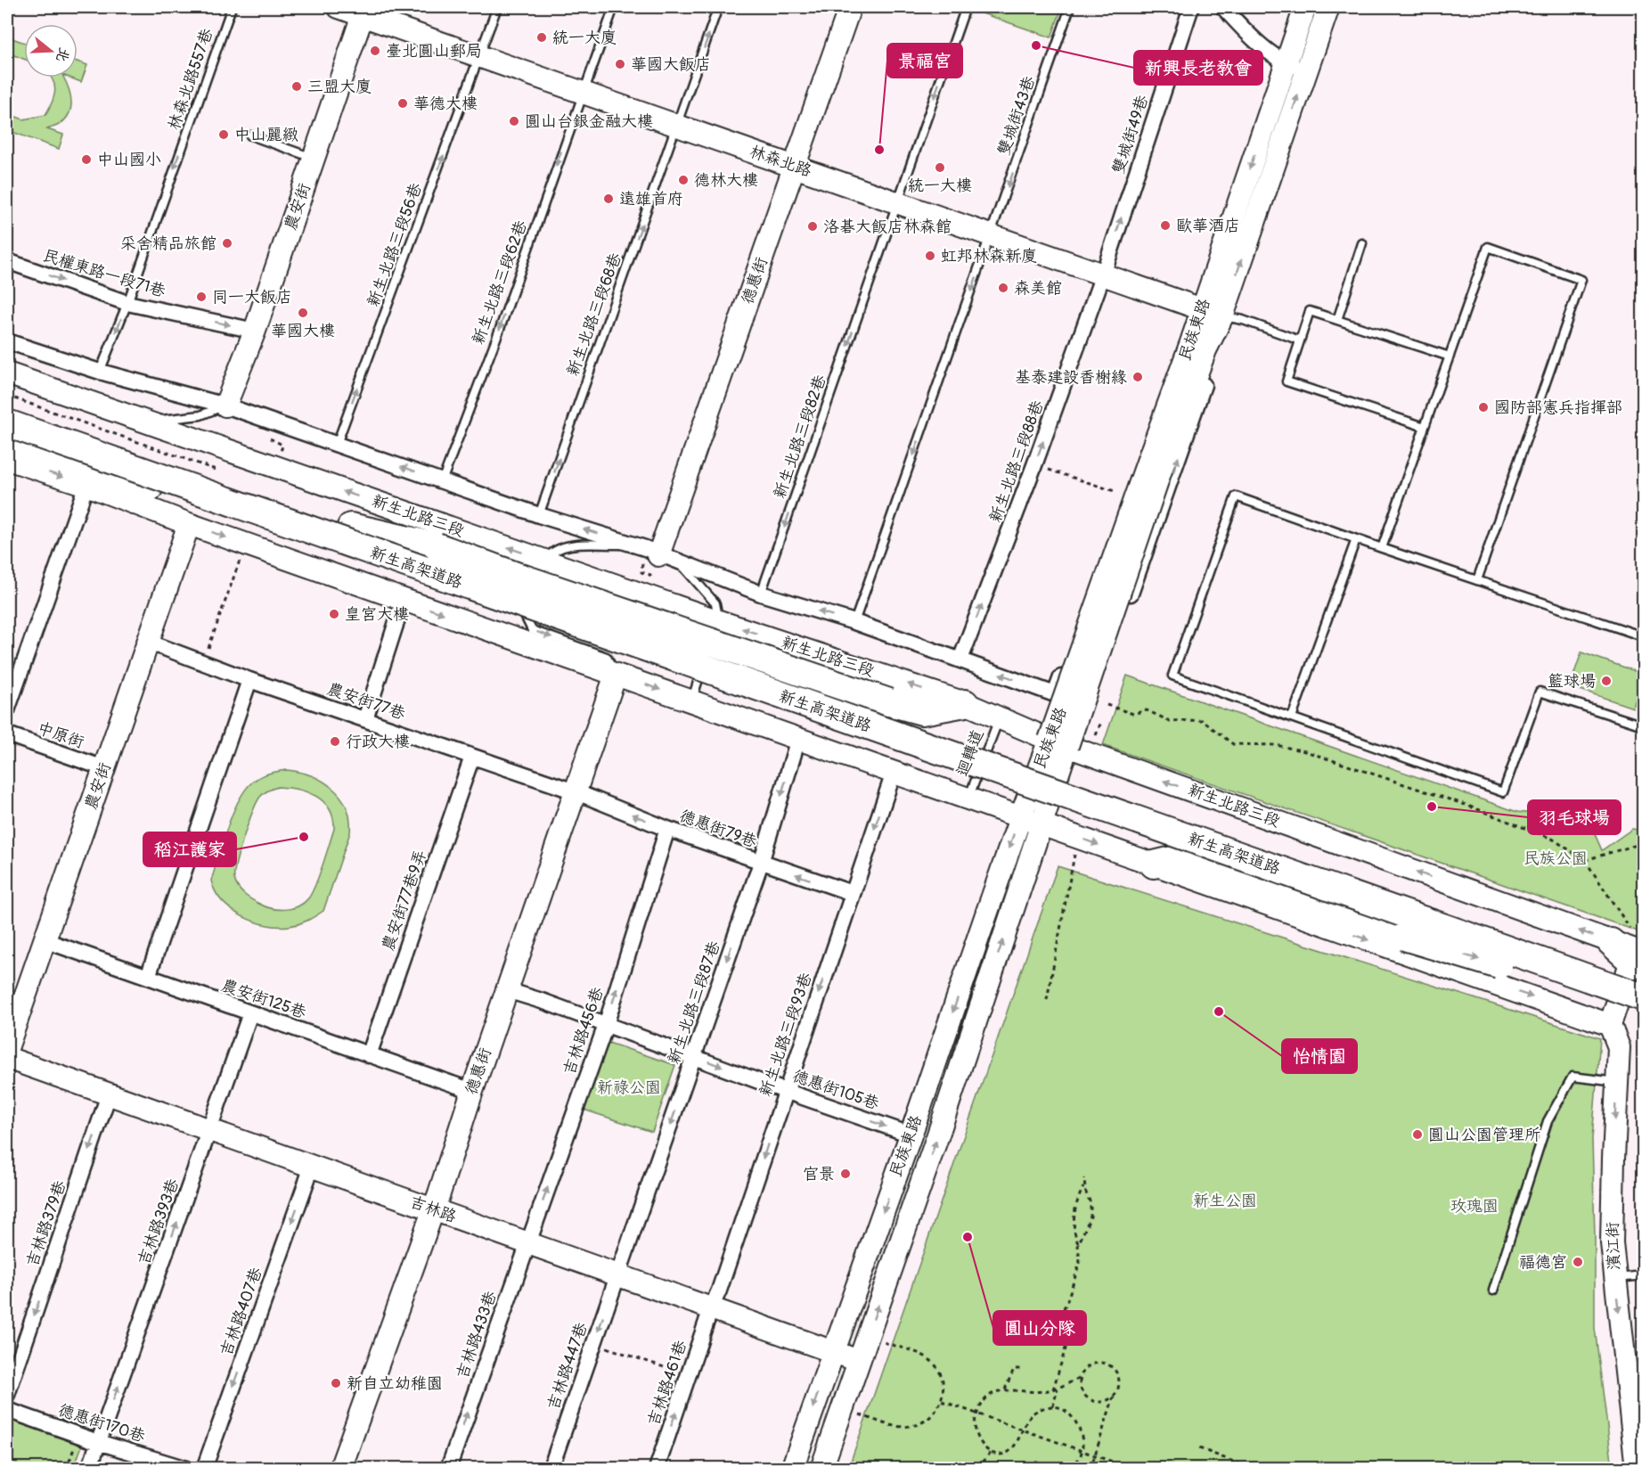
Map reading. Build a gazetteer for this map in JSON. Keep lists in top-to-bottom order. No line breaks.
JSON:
{"streets":{"highway":["新生高架道路"],"street":["雙城街49巷","林森北路","農安街","民權東路一段71巷","德惠街","民族東路","新生北路三段88巷","新生北路三段","農安街77巷","中原街","德惠街79巷","農安街77巷9弄","農安街125巷","新生北路三段87巷","吉林路456巷","新生北路三段93巷","德惠街105巷","吉林路","吉林路393巷","吉林路379巷","濱江街","吉林路407巷","吉林路433巷","吉林路447巷","吉林路461巷","德惠街170巷"],"lane":["林森北路557巷","雙城街43巷","新生北路三段56巷","新生北路三段62巷","新生北路三段68巷","新生北路三段82巷","迴轉道"]},"crossings":[["林森北路557巷","民權東路一段71巷"],["雙城街43巷","林森北路"],["雙城街49巷","林森北路"],["雙城街49巷","新生北路三段88巷"],["林森北路","農安街"],["林森北路","新生北路三段56巷"],["林森北路","德惠街"],["林森北路","新生北路三段62巷"],["林森北路","新生北路三段68巷"],["林森北路","民族東路"],["林森北路","新生北路三段82巷"],["林森北路","新生北路三段88巷"],["農安街","民權東路一段71巷"],["農安街","農安街77巷"],["農安街","中原街"],["農安街","農安街125巷"],["德惠街","農安街77巷"],["德惠街","德惠街79巷"],["德惠街","農安街125巷"],["德惠街","德惠街105巷"],["德惠街","吉林路"],["民族東路","新生北路三段"],["民族東路","德惠街105巷"],["民族東路","吉林路"],["新生北路三段","新生高架道路"],["新生北路三段","迴轉道"],["農安街77巷","德惠街79巷"],["農安街77巷","農安街77巷9弄"],["德惠街79巷","新生北路三段87巷"],["德惠街79巷","吉林路456巷"],["德惠街79巷","新生北路三段93巷"],["農安街77巷9弄","農安街125巷"],["農安街125巷","吉林路393巷"],["新生北路三段87巷","德惠街105巷"],["新生北路三段87巷","吉林路"],["新生北路三段87巷","吉林路447巷"],["吉林路456巷","德惠街105巷"],["吉林路456巷","吉林路"],["吉林路456巷","吉林路433巷"],["新生北路三段93巷","德惠街105巷"],["新生北路三段93巷","吉林路"],["新生北路三段93巷","吉林路461巷"],["吉林路","吉林路393巷"],["吉林路","吉林路379巷"],["吉林路","吉林路407巷"],["吉林路","吉林路433巷"],["吉林路","吉林路447巷"],["吉林路","吉林路461巷"],["吉林路393巷","德惠街170巷"]],"one_way":["林森北路557巷","雙城街43巷","雙城街49巷","新生北路三段56巷","新生北路三段62巷","新生北路三段68巷","新生北路三段82巷","新生北路三段88巷","新生北路三段87巷","吉林路456巷","新生北路三段93巷","德惠街105巷","吉林路393巷","吉林路379巷","濱江街","吉林路407巷","吉林路433巷","吉林路447巷","吉林路461巷"],"parks":["民族公園","新祿公園","新生公園","玫瑰園"],"places":["統一大廈","新興長老教會","臺北圓山郵局","華國大飯店","三盟大廈","華德大樓","圓山台銀金融大樓","中山麗緻","景福宮","中山國小","統一大樓","德林大樓","遠雄首府","歐華酒店","洛碁大飯店林森館","采舍精品旅館","虹邦林森新廈","森美館","同一大飯店","華國大樓","基泰建設香榭緣","國防部憲兵指揮部","皇宮大樓","籃球場","行政大樓","羽毛球場","稻江護家","怡情園","圓山公園管理所","官景","圓山分隊","福德宮","新自立幼稚園"],"north":"right"}
